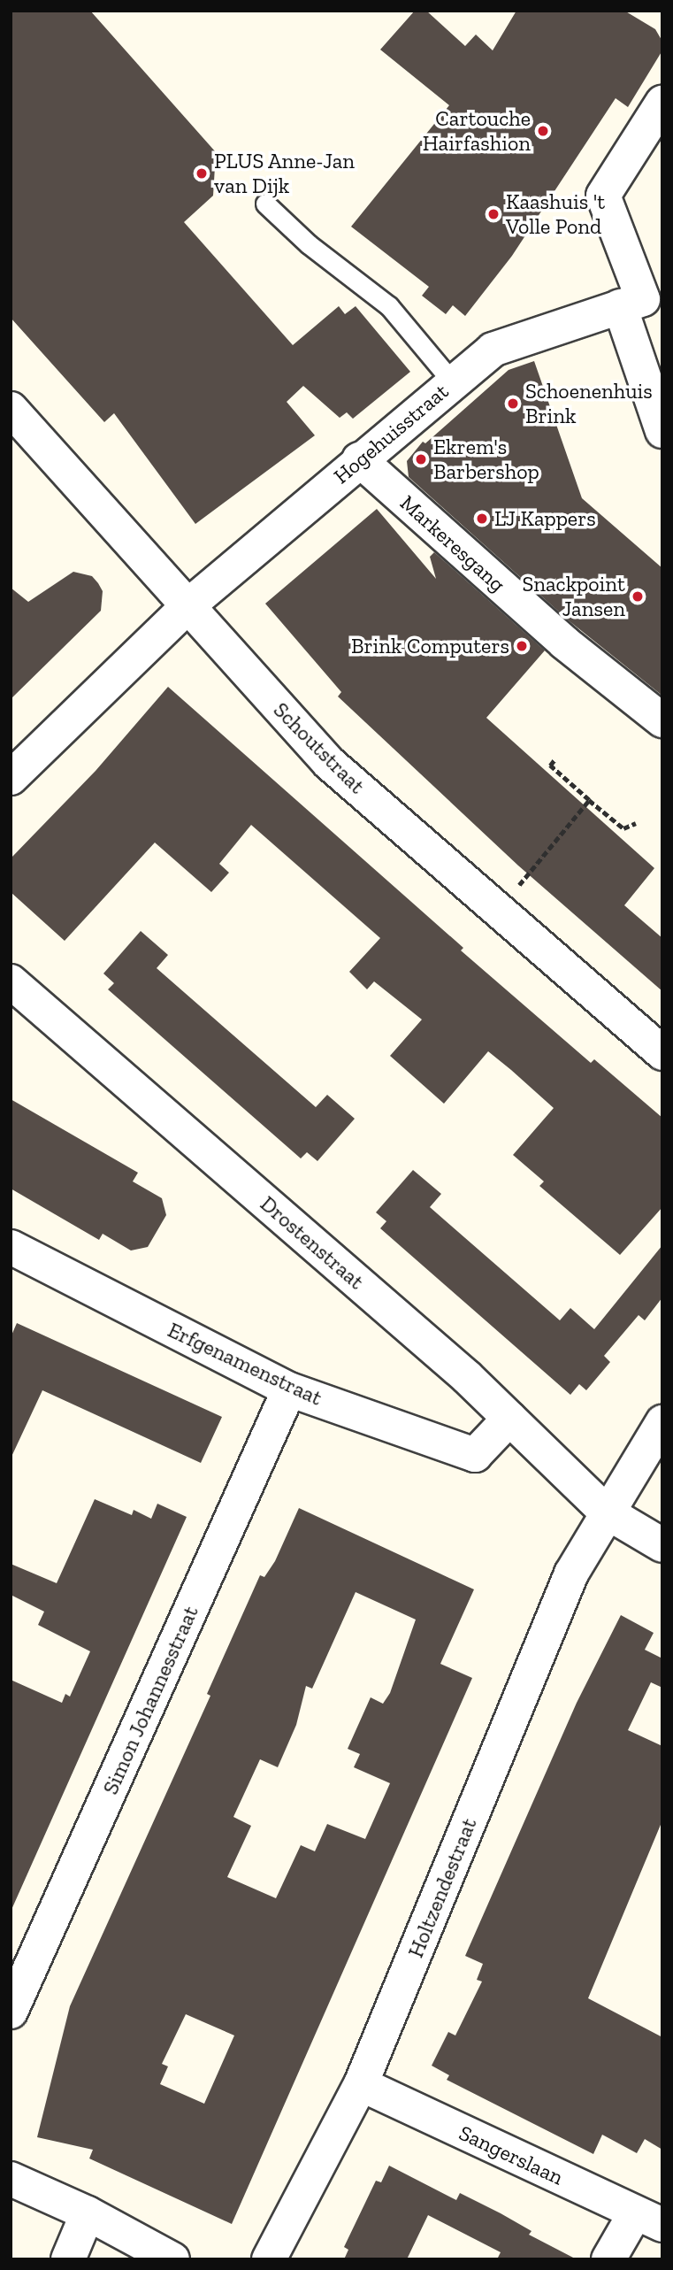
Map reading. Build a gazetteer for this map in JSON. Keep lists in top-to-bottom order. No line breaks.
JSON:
{"streets":{"street":["Hogehuisstraat","Markeresgang","Schoutstraat","Drostenstraat","Erfgenamenstraat","Simon Johannesstraat","Holtzendestraat","Sangerslaan"]},"crossings":[["Hogehuisstraat","Markeresgang"],["Hogehuisstraat","Schoutstraat"],["Drostenstraat","Erfgenamenstraat"],["Drostenstraat","Holtzendestraat"],["Erfgenamenstraat","Simon Johannesstraat"],["Holtzendestraat","Sangerslaan"]],"places":["Cartouche Hairfashion","PLUS Anne-Jan van Dijk","Kaashuis 't Volle Pond","Schoenenhuis Brink","Ekrem's Barbershop","LJ Kappers","Snackpoint Jansen","Brink Computers"]}
